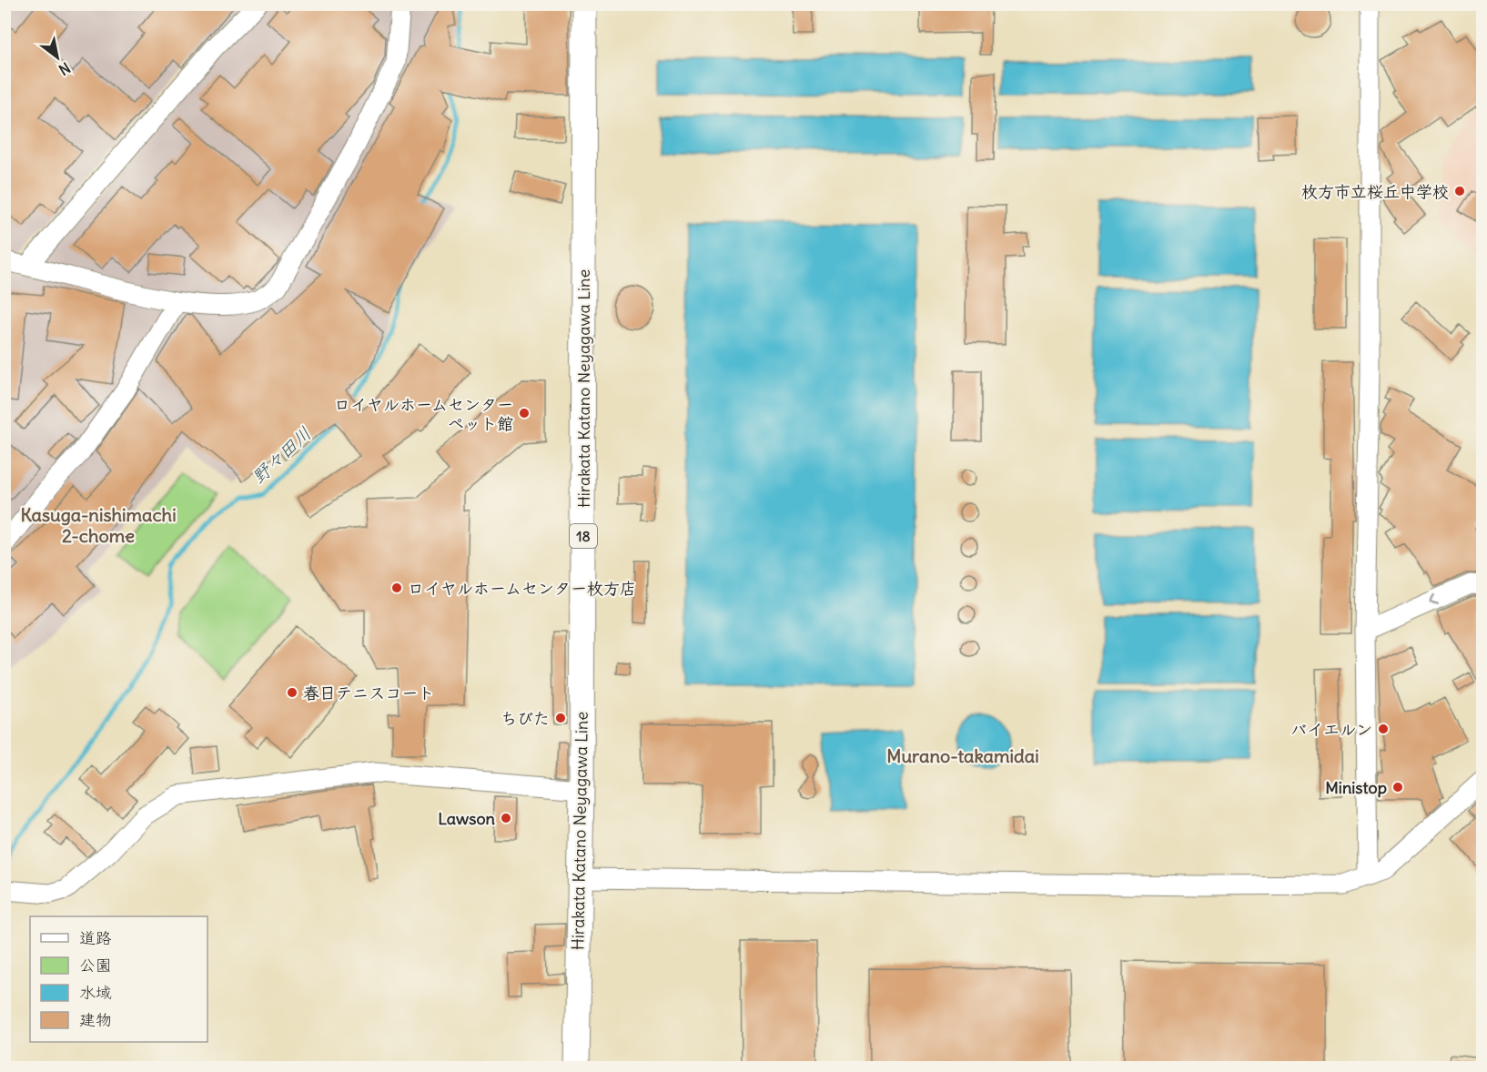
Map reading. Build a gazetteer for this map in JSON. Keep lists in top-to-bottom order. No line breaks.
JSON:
{"streets":{"main road":["Hirakata Katano Neyagawa Line","18"]},"districts":["Kasuga-nishimachi 2-chome","Murano-takamidai"],"water":["野々田川"],"places":["枚方市立桜丘中学校","ロイヤルホームセンター ペット館","ロイヤルホームセンター枚方店","春日テニスコート","ちびた","バイエルン","Ministop","Lawson"],"legend":["道路","公園","水域","建物"],"north":"bottom right"}
